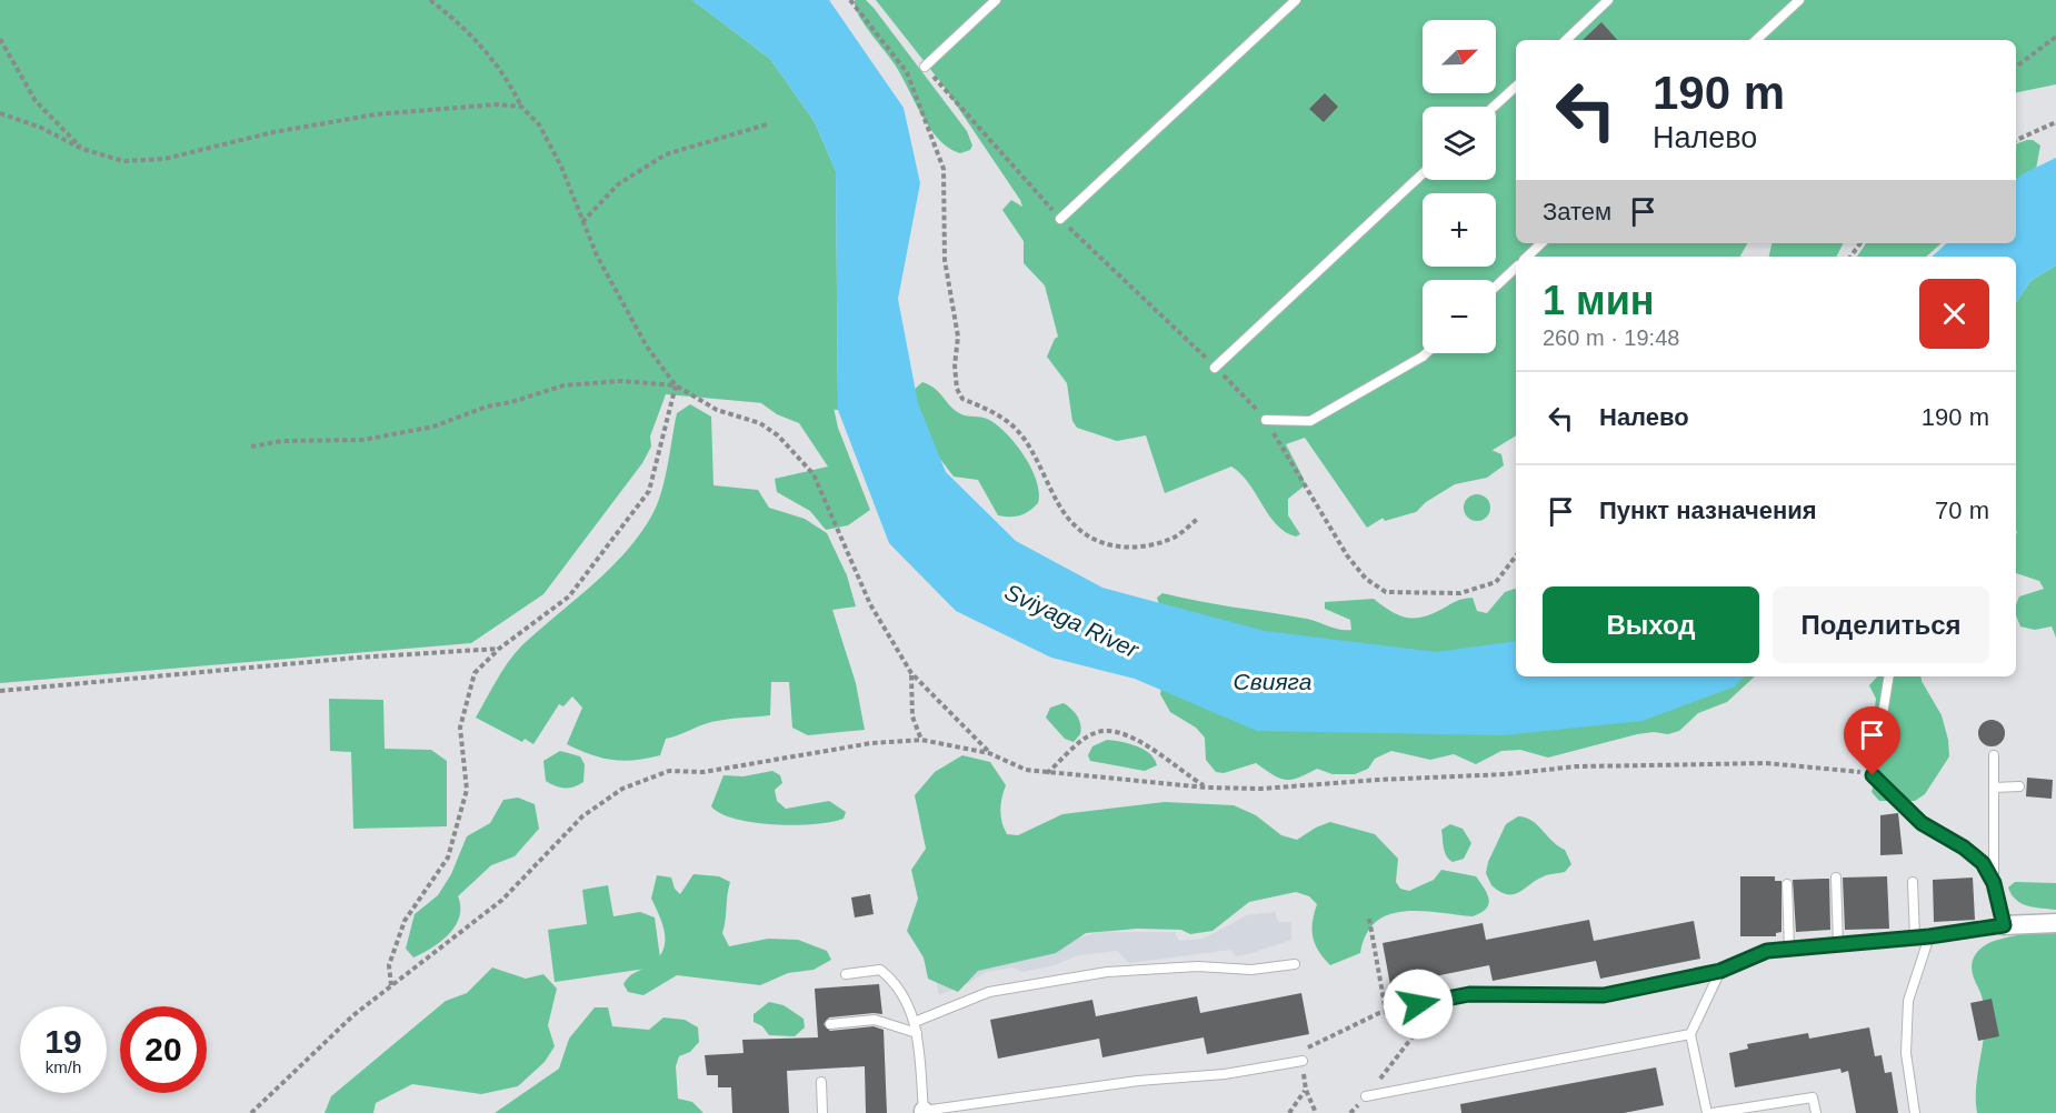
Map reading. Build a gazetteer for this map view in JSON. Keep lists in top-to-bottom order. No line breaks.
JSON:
{"water":["Sviyaga River","Свияга"],"north":"top right","page":{"map_buttons":["+","−"],"turn":["190 m","Налево"],"then":"Затем","heading":["1 мин","260 m · 19:48"],"list":[{"name":"Налево","value":"190 m"},{"name":"Пункт назначения","value":"70 m"}],"buttons":["Выход","Поделиться"],"speed":"19 km/h","limit":"20"}}
